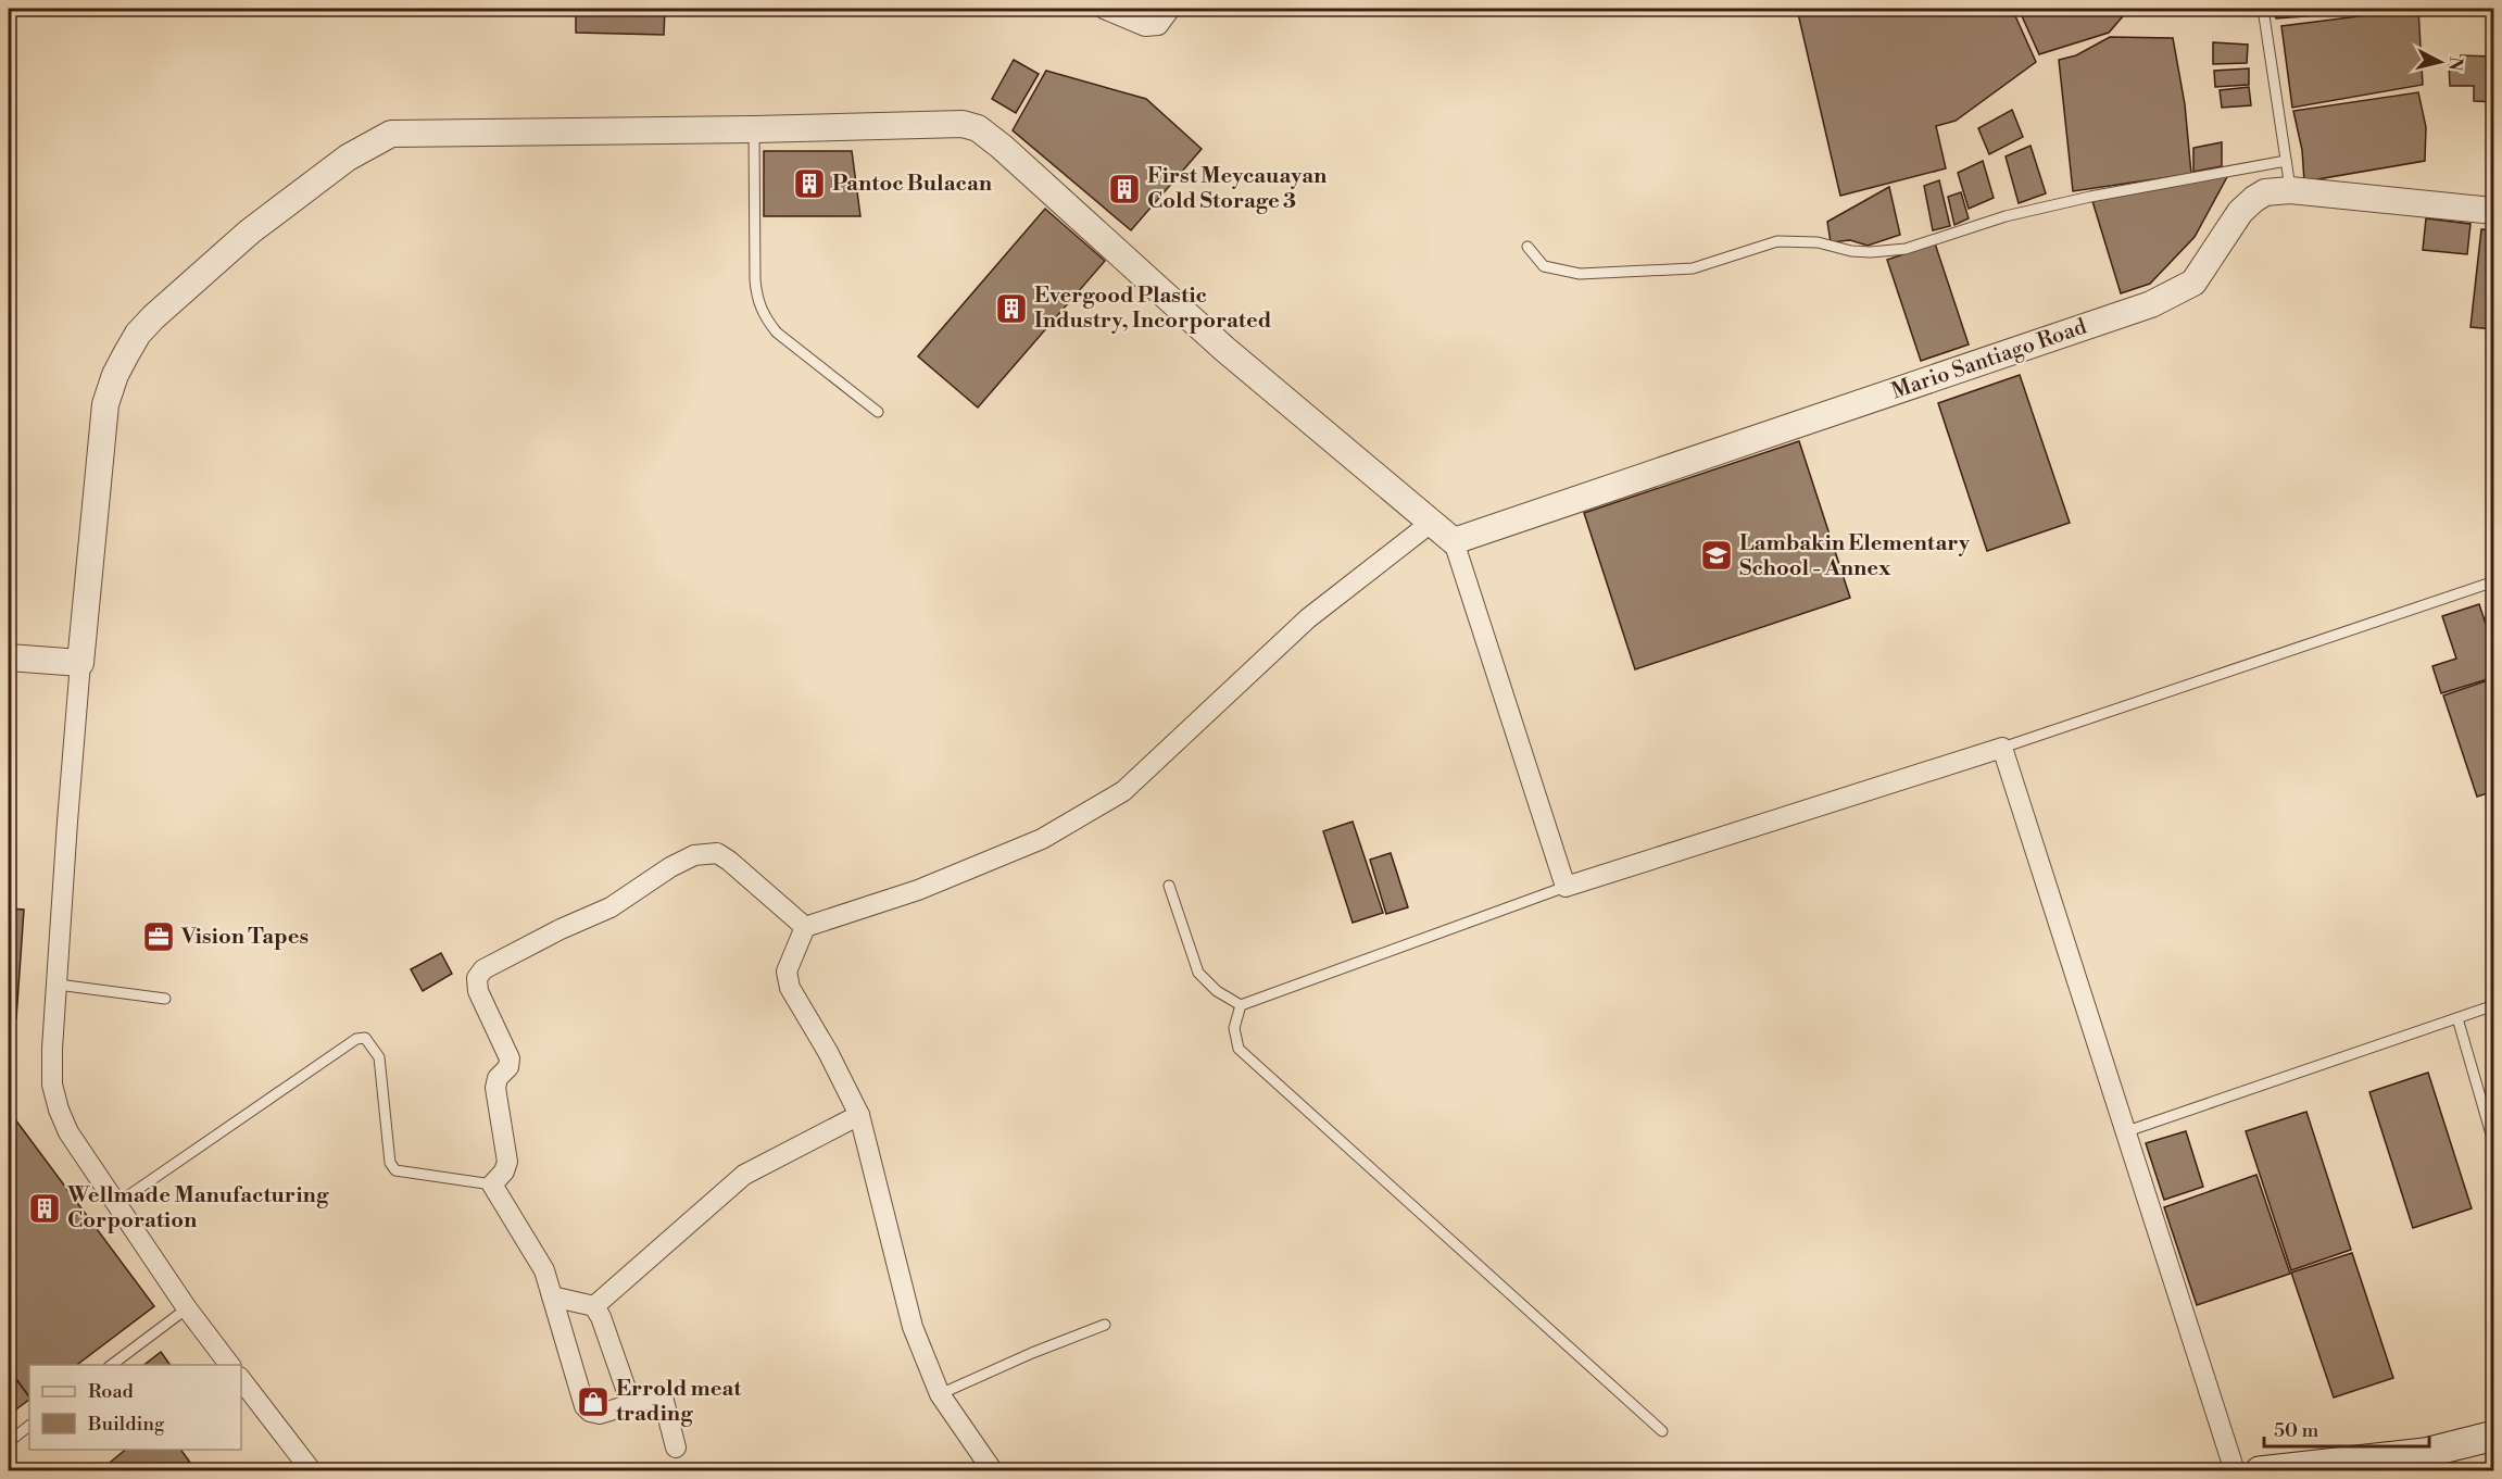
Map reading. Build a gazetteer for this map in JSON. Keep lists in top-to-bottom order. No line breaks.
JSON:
{"streets":{"street":["Mario Santiago Road"]},"places":{"building":["Pantoc Bulacan","First Meycauayan Cold Storage 3","Evergood Plastic Industry, Incorporated","Wellmade Manufacturing Corporation"],"school or university":["Lambakin Elementary School - Annex"],"office":["Vision Tapes"],"shop":["Errold meat trading"]},"legend":["Road","Building"],"scale_bar":"50 m","north":"right"}
